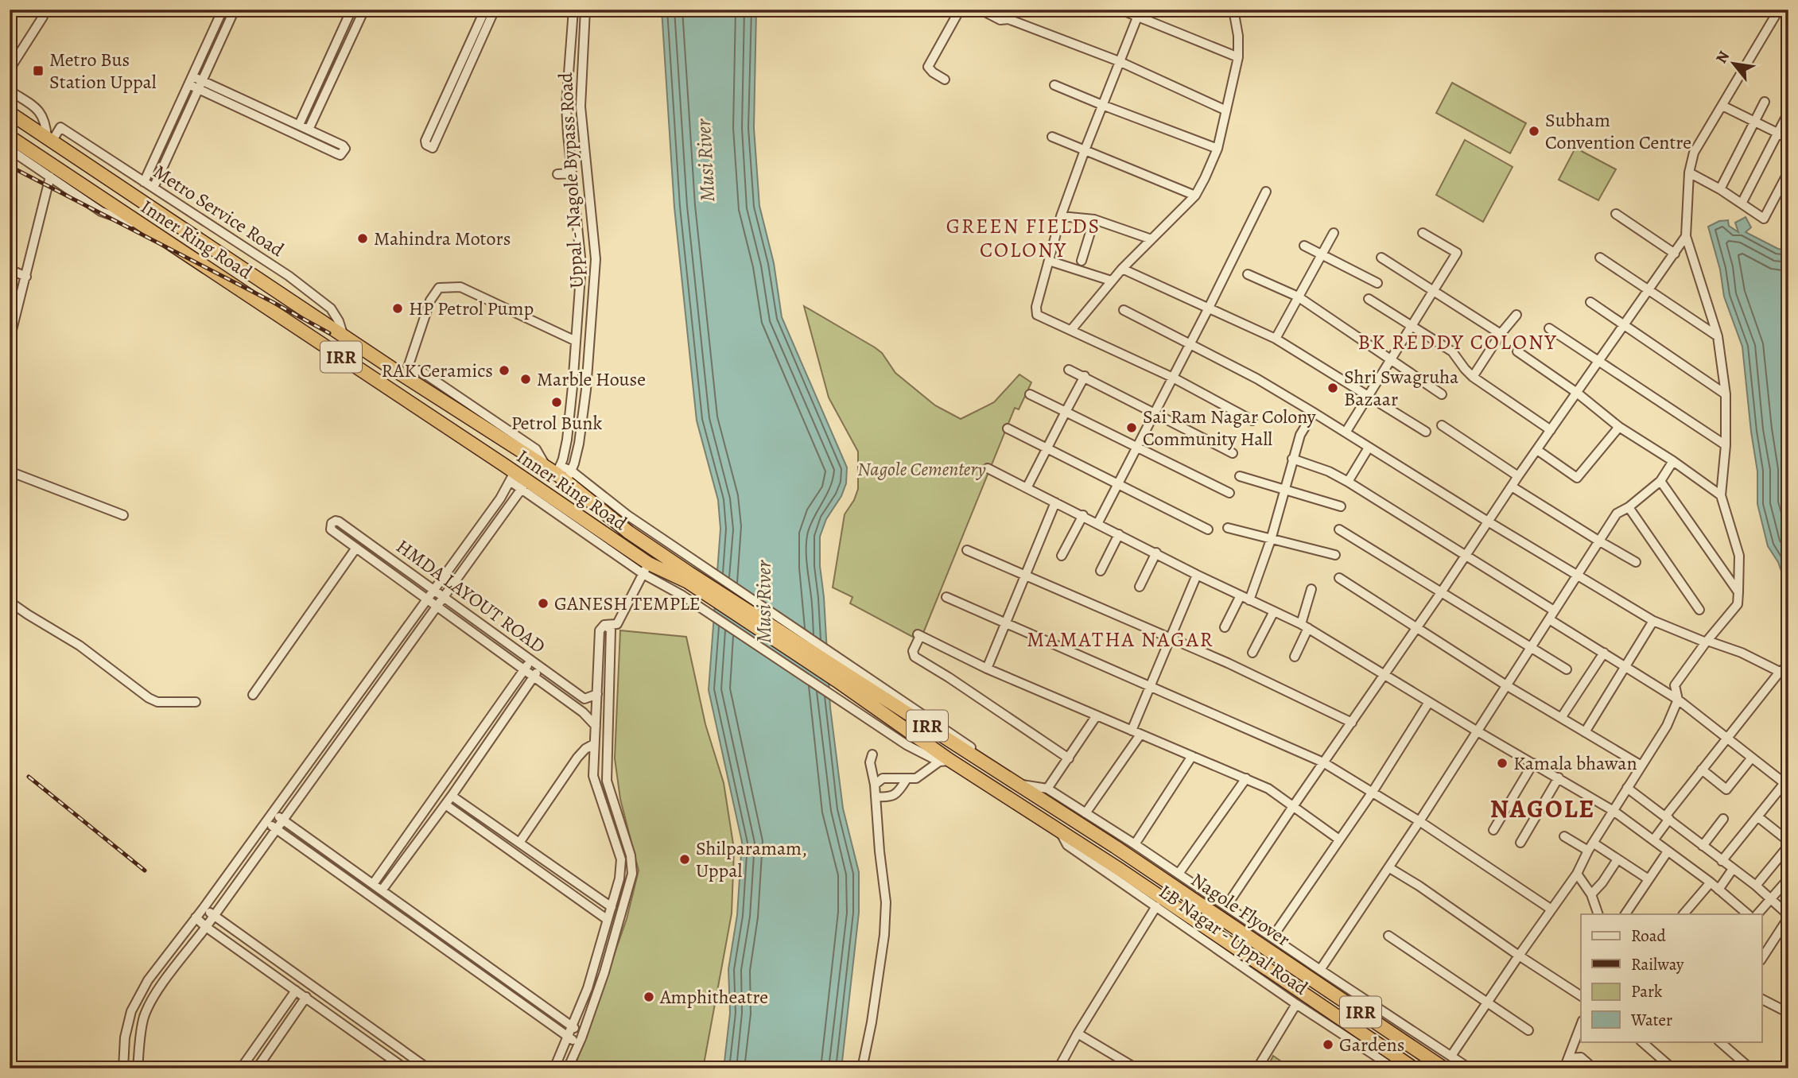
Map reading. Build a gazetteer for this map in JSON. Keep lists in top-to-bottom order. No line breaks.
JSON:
{"streets":{"highway":["Inner Ring Road","IRR","Nagole Flyover"],"street":["Uppal - Nagole Bypass Road","Metro Service Road","HMDA LAYOUT ROAD","LB Nagar - Uppal Road"]},"crossings":[["Uppal - Nagole Bypass Road","Inner Ring Road"],["Metro Service Road","Inner Ring Road"],["Inner Ring Road","Nagole Flyover"],["Inner Ring Road","LB Nagar - Uppal Road"],["Nagole Flyover","LB Nagar - Uppal Road"]],"districts":["GREEN FIELDS COLONY","BK REDDY COLONY","MAMATHA NAGAR","NAGOLE"],"water":["Musi River"],"parks":["Nagole Cementery"],"places":{"transit":["Metro Bus Station Uppal"],"other":["Subham Convention Centre","Mahindra Motors","HP Petrol Pump","RAK Ceramics","Marble House","Shri Swagruha Bazaar","Petrol Bunk","Sai Ram Nagar Colony Community Hall","GANESH TEMPLE","Kamala bhawan","Shilparamam, Uppal","Amphitheatre","Gardens"]},"legend":["Road","Railway","Park","Water"],"north":"top left"}
